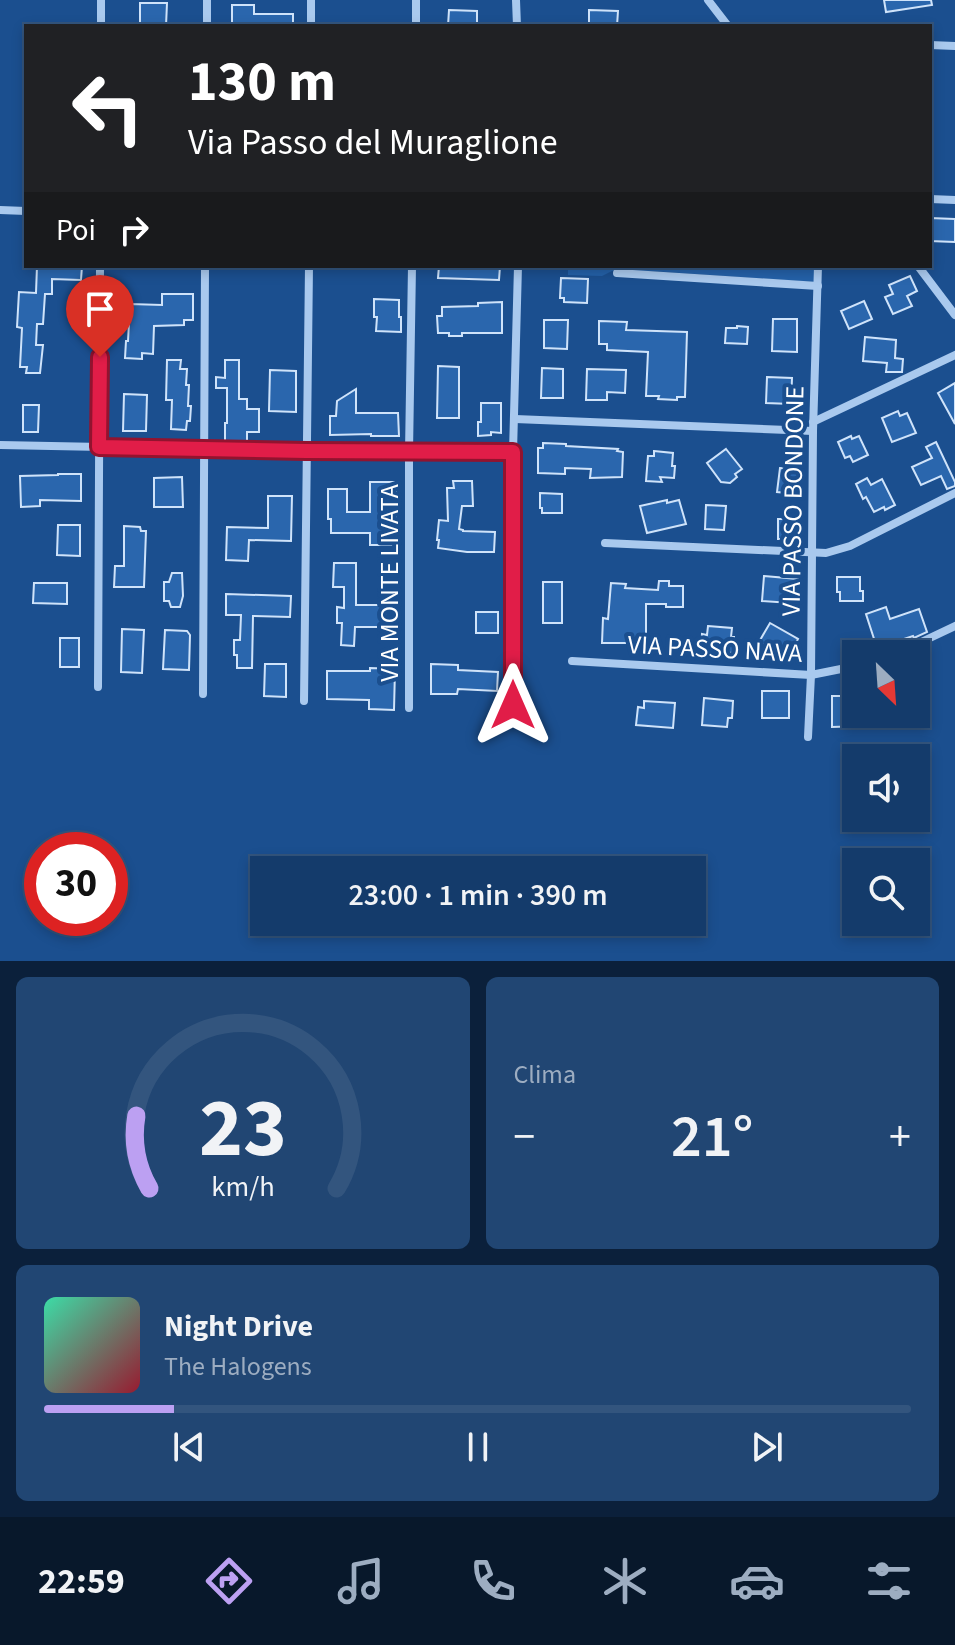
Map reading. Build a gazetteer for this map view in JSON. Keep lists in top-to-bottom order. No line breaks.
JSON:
{"streets":{"street":["VIA PASSO BONDONE","VIA MONTE LIVATA","VIA PASSO NAVA"]},"crossings":[["VIA PASSO BONDONE","VIA PASSO NAVA"]],"north":"bottom right","page":{"turn":["130 m","Via Passo del Muraglione"],"then":"Poi","limit":"30","trip":"23:00 · 1 min · 390 m","tile":"Clima","heat":["−","21°","+"],"song":["Night Drive","The Halogens"],"tabs":"22:59","gauge":["23","km/h"]}}
